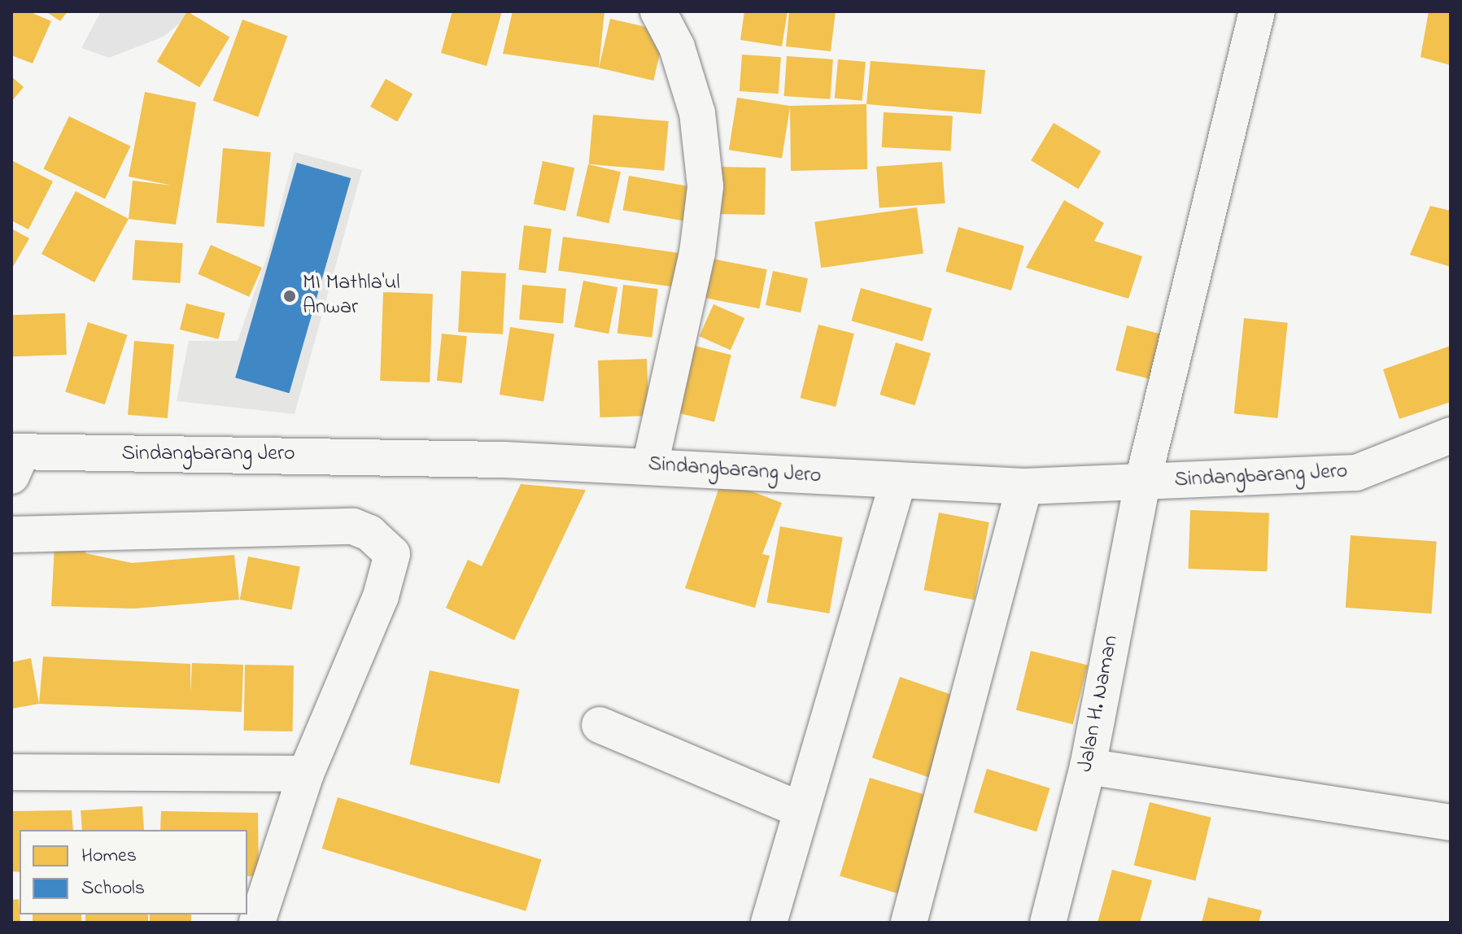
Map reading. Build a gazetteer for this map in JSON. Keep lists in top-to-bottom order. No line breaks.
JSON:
{"streets":{"street":["Sindangbarang Jero","Jalan H. Naman"]},"crossings":[["Sindangbarang Jero","Jalan H. Naman"]],"places":["MI Mathla'ul Anwar"],"legend":["Homes","Schools"]}
